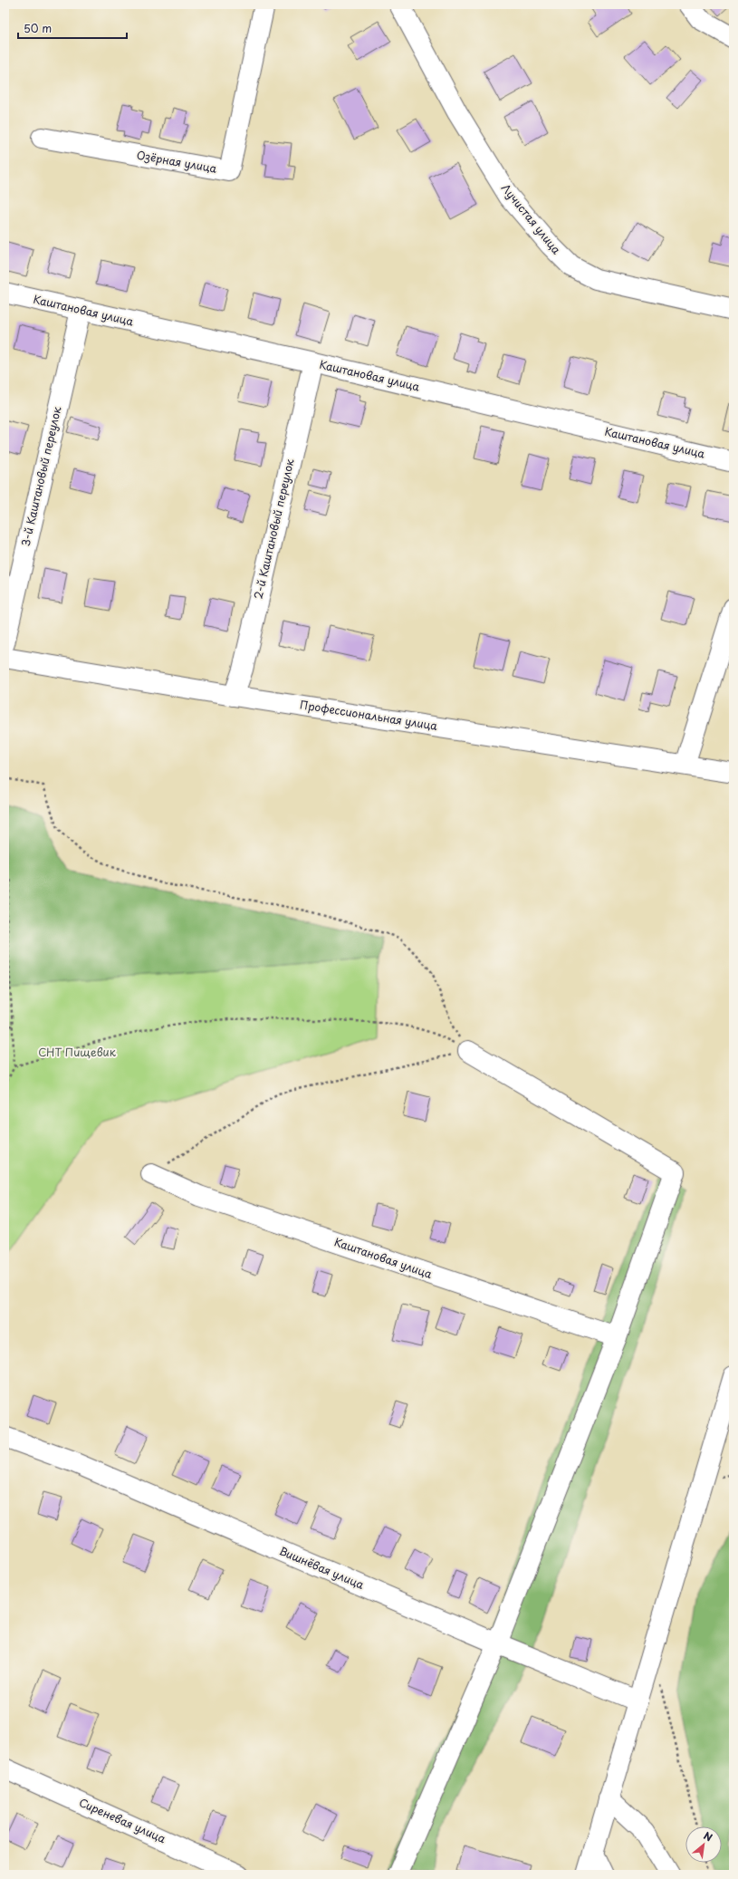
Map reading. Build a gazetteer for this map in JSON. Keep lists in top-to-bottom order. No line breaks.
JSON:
{"streets":{"street":["Озёрная улица","Лучистая улица","Каштановая улица","3-й Каштановый переулок","2-й Каштановый переулок","Профессиональная улица","Вишнёвая улица","Сиреневая улица"]},"crossings":[["Каштановая улица","3-й Каштановый переулок"],["Каштановая улица","2-й Каштановый переулок"],["2-й Каштановый переулок","Профессиональная улица"]],"parks":["СНТ Пищевик"],"scale_bar":"50 m","north":"top right"}
